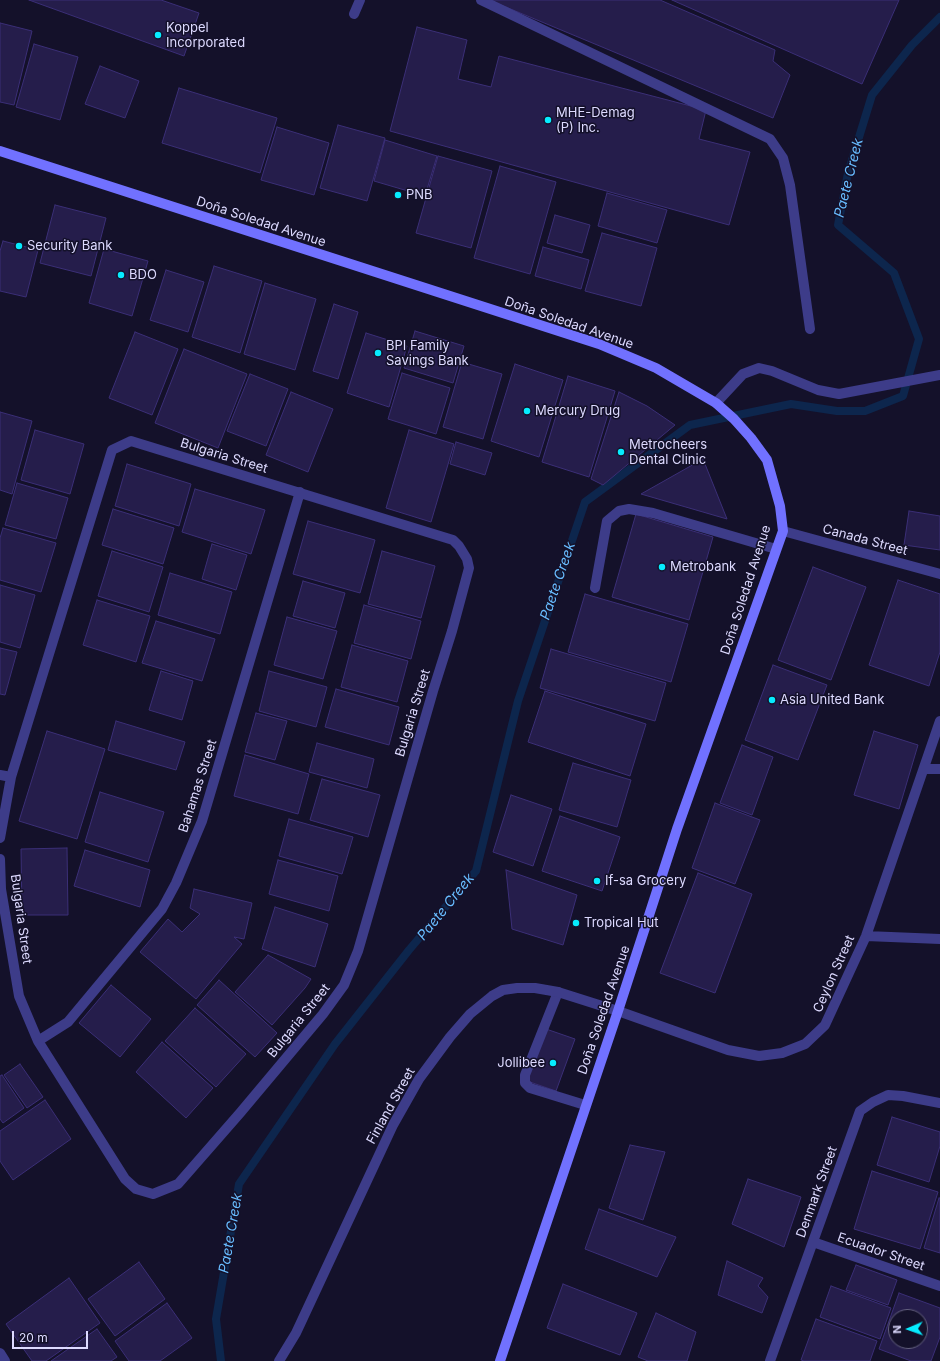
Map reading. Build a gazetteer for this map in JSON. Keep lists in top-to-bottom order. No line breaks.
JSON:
{"streets":{"main road":["Doña Soledad Avenue"],"street":["Bulgaria Street","Canada Street","Bahamas Street","Ceylon Street","Finland Street","Denmark Street","Ecuador Street"]},"crossings":[["Doña Soledad Avenue","Canada Street"],["Doña Soledad Avenue","Ceylon Street"],["Doña Soledad Avenue","Finland Street"],["Bulgaria Street","Bahamas Street"],["Ceylon Street","Finland Street"],["Denmark Street","Ecuador Street"]],"water":["Paete Creek"],"places":["Koppel Incorporated","MHE-Demag (P) Inc.","PNB","Security Bank","BDO","BPI Family Savings Bank","Mercury Drug","Metrocheers Dental Clinic","Metrobank","Asia United Bank","If-sa Grocery","Tropical Hut","Jollibee"],"scale_bar":"20 m","north":"left"}
